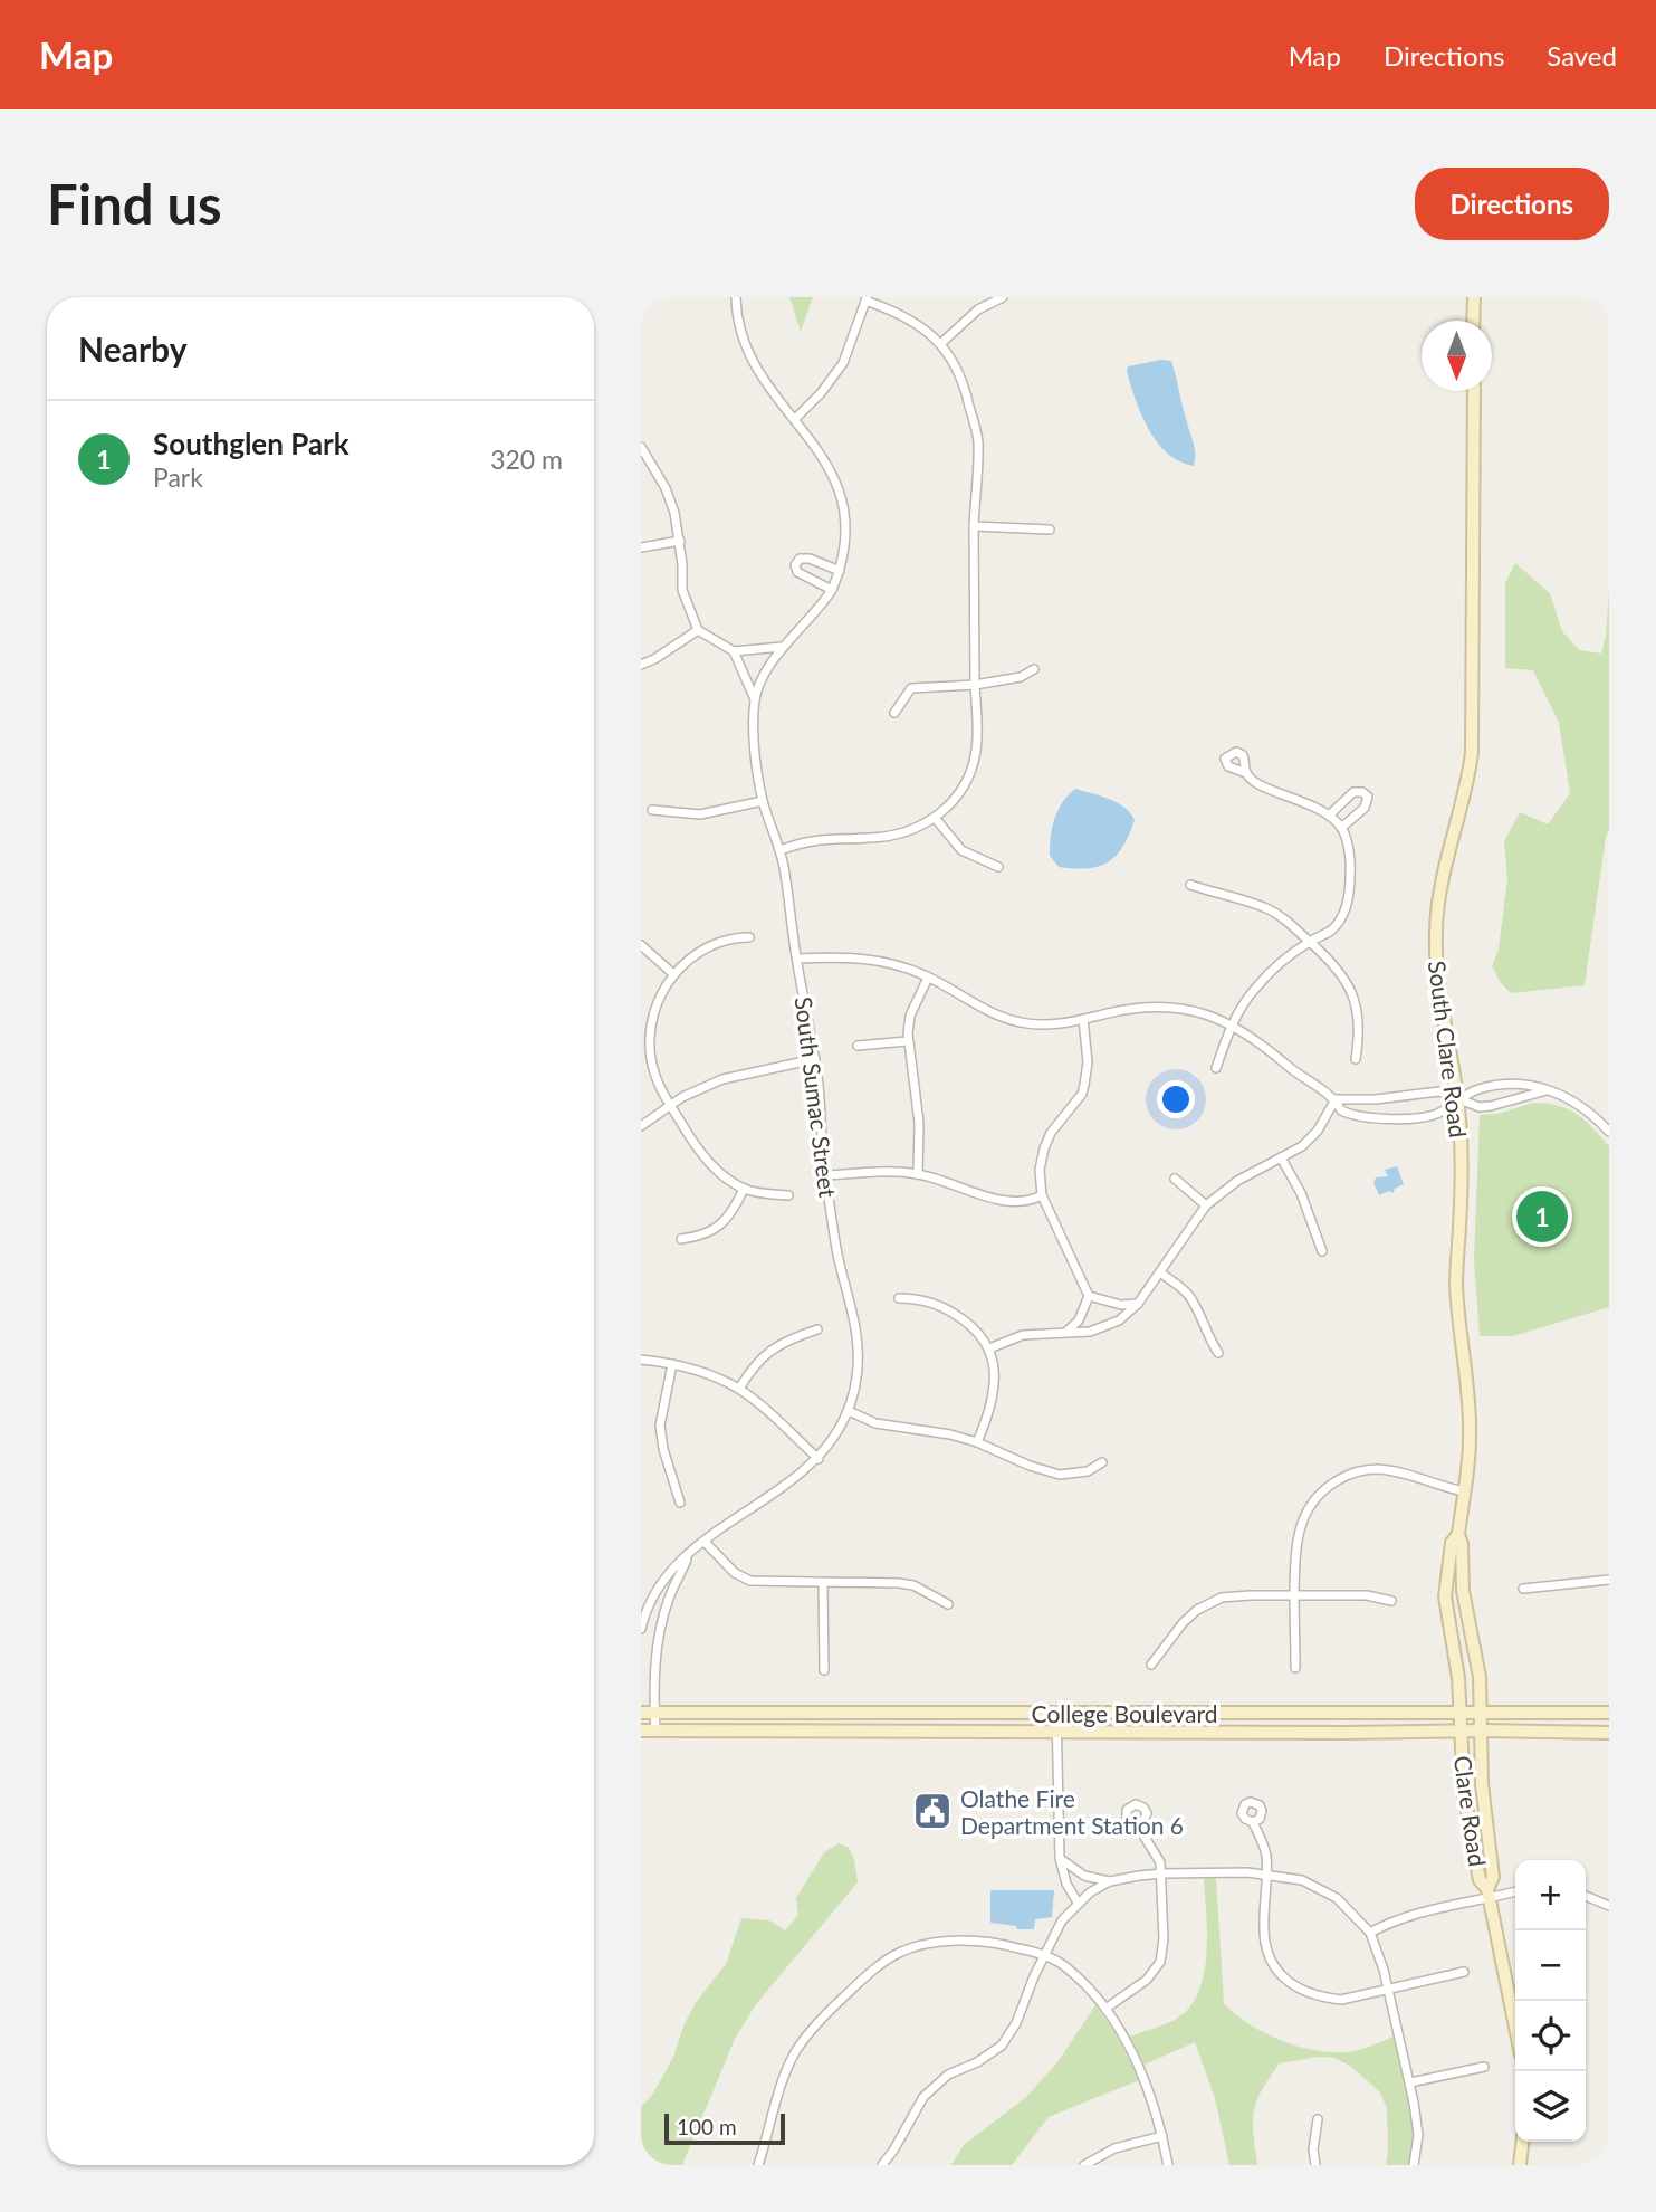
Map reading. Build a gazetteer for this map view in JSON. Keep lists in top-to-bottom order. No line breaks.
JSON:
{"streets":{"street":["South Clare Road","South Sumac Street","College Boulevard","Clare Road"]},"crossings":[["South Clare Road","College Boulevard"],["South Clare Road","Clare Road"],["South Sumac Street","College Boulevard"],["College Boulevard","Clare Road"]],"places":{"public building":["Olathe Fire Department Station 6"]},"scale_bar":"100 m","north":"bottom","page":{"header":"Map","nav":["Map","Directions","Saved"],"buttons":"Directions","title":"Find us","heading":"Nearby","list":[{"mark":"1","name":"Southglen Park","note":"Park","value":"320 m"}],"pins":"1","map_buttons":["+","−"],"scale":"100 m"}}
